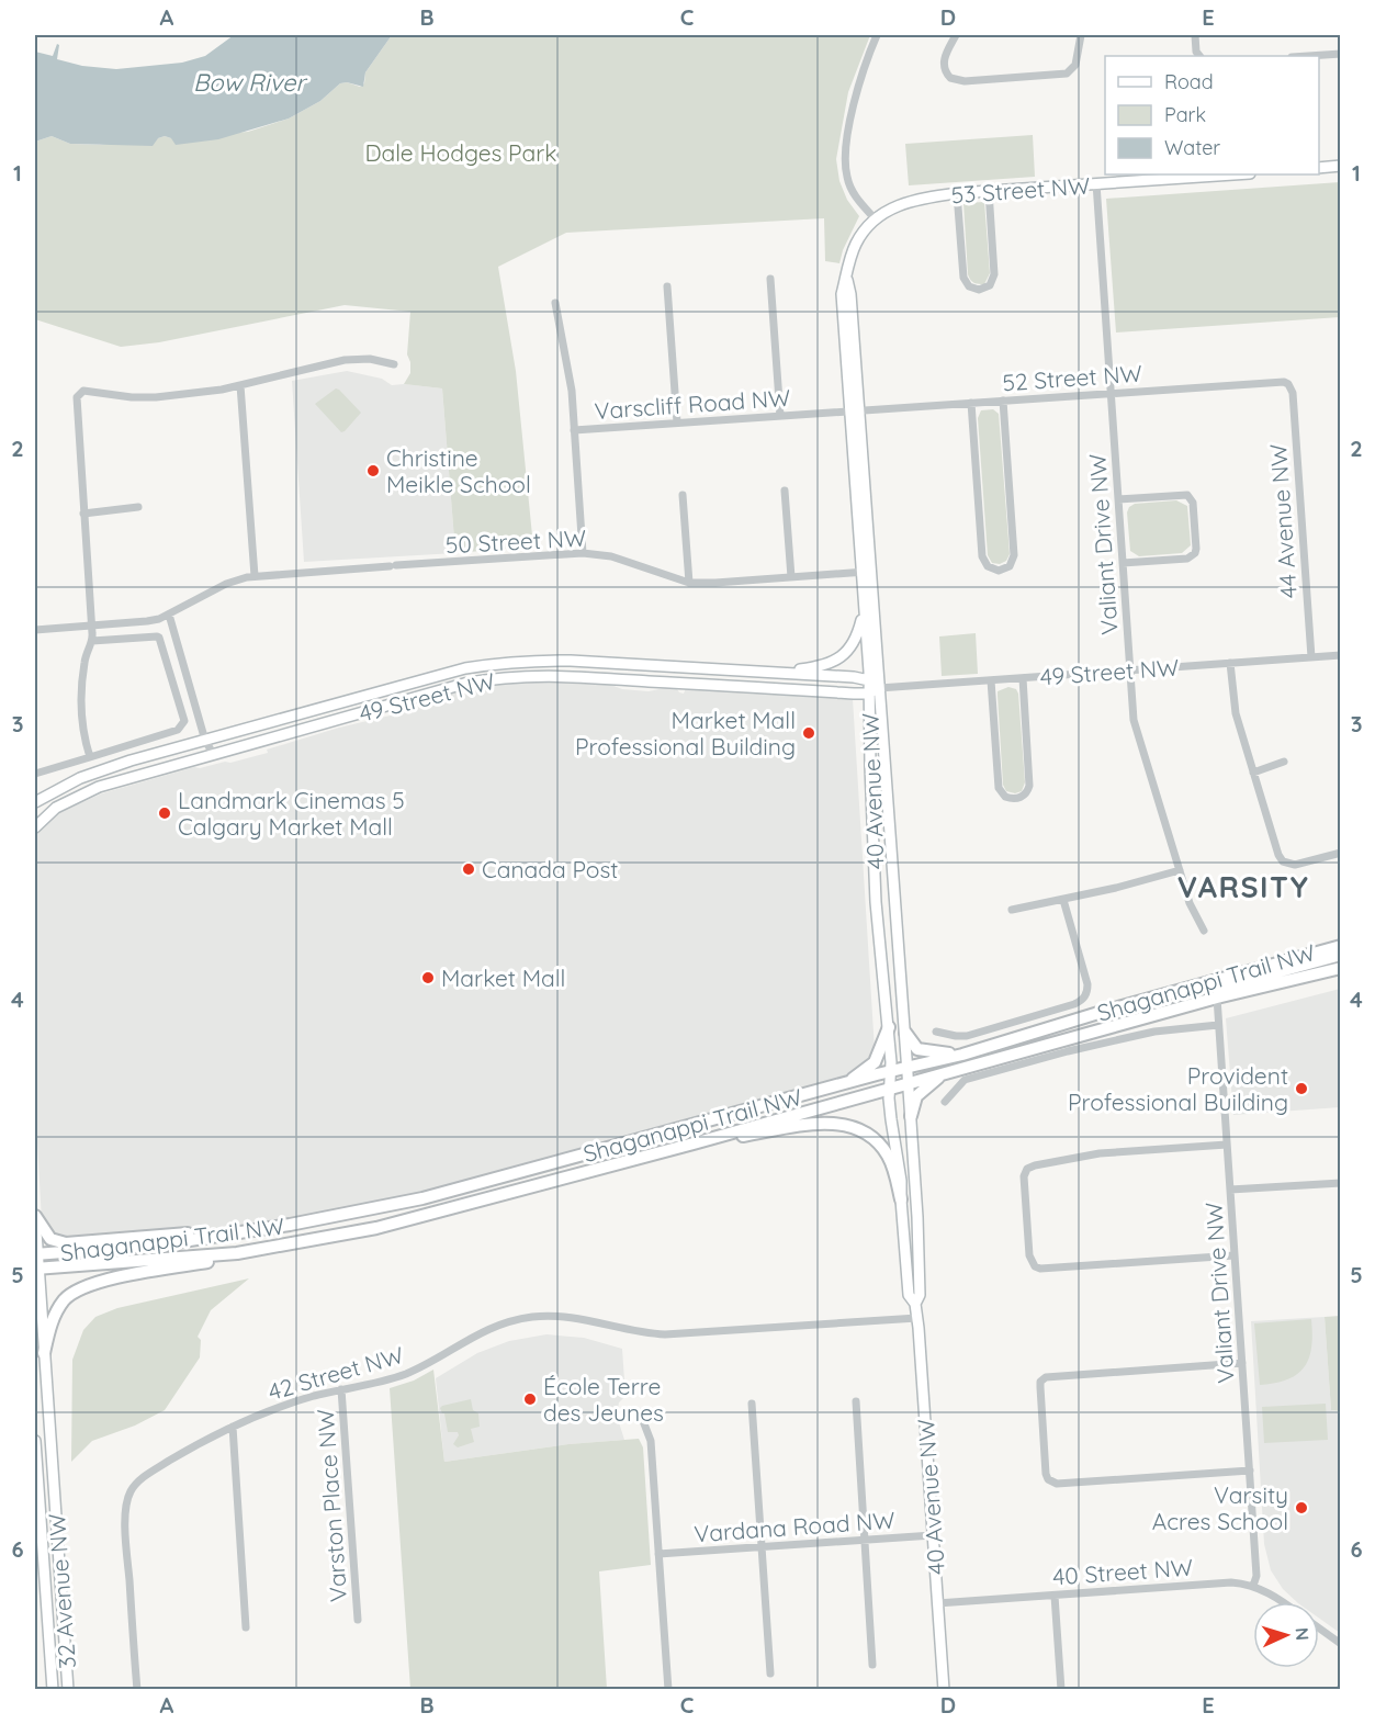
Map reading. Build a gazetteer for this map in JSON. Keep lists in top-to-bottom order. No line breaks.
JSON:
{"streets":{"main road":["Shaganappi Trail NW"],"street":["53 Street NW","52 Street NW","Varscliff Road NW","44 Avenue NW","50 Street NW","Valiant Drive NW","49 Street NW","40 Avenue NW","42 Street NW","Varston Place NW","Vardana Road NW","40 Street NW","32 Avenue NW"]},"crossings":[["53 Street NW","Valiant Drive NW"],["53 Street NW","40 Avenue NW"],["52 Street NW","Varscliff Road NW"],["52 Street NW","44 Avenue NW"],["52 Street NW","Valiant Drive NW"],["52 Street NW","40 Avenue NW"],["Varscliff Road NW","50 Street NW"],["Varscliff Road NW","40 Avenue NW"],["44 Avenue NW","49 Street NW"],["50 Street NW","40 Avenue NW"],["Valiant Drive NW","49 Street NW"],["Valiant Drive NW","Shaganappi Trail NW"],["Valiant Drive NW","40 Street NW"],["49 Street NW","40 Avenue NW"],["40 Avenue NW","Shaganappi Trail NW"],["40 Avenue NW","42 Street NW"],["40 Avenue NW","Vardana Road NW"],["40 Avenue NW","40 Street NW"],["Shaganappi Trail NW","32 Avenue NW"],["42 Street NW","Varston Place NW"]],"districts":["VARSITY"],"water":["Bow River"],"parks":["Dale Hodges Park"],"places":["Christine Meikle School","Market Mall Professional Building","Landmark Cinemas 5 Calgary Market Mall","Canada Post","Market Mall","Provident Professional Building","École Terre des Jeunes","Varsity Acres School"],"legend":["Road","Park","Water"],"north":"right","grid":{"columns":["A","B","C","D","E"],"rows":["1","2","3","4","5","6"]}}
